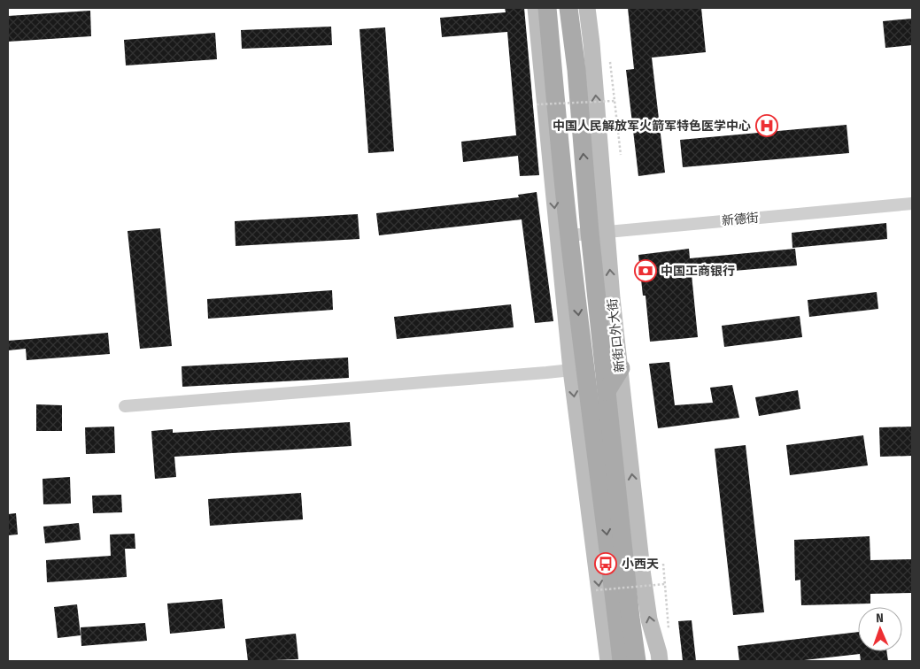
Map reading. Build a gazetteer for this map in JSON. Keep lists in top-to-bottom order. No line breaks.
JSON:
{"streets":{"main road":["新街口外大街"],"street":["新德街"]},"crossings":[["新德街","新街口外大街"]],"places":{"hospital":["中国人民解放军火箭军特色医学中心"],"bank":["中国工商银行"],"bus stop":["小西天"]},"north":"top"}
